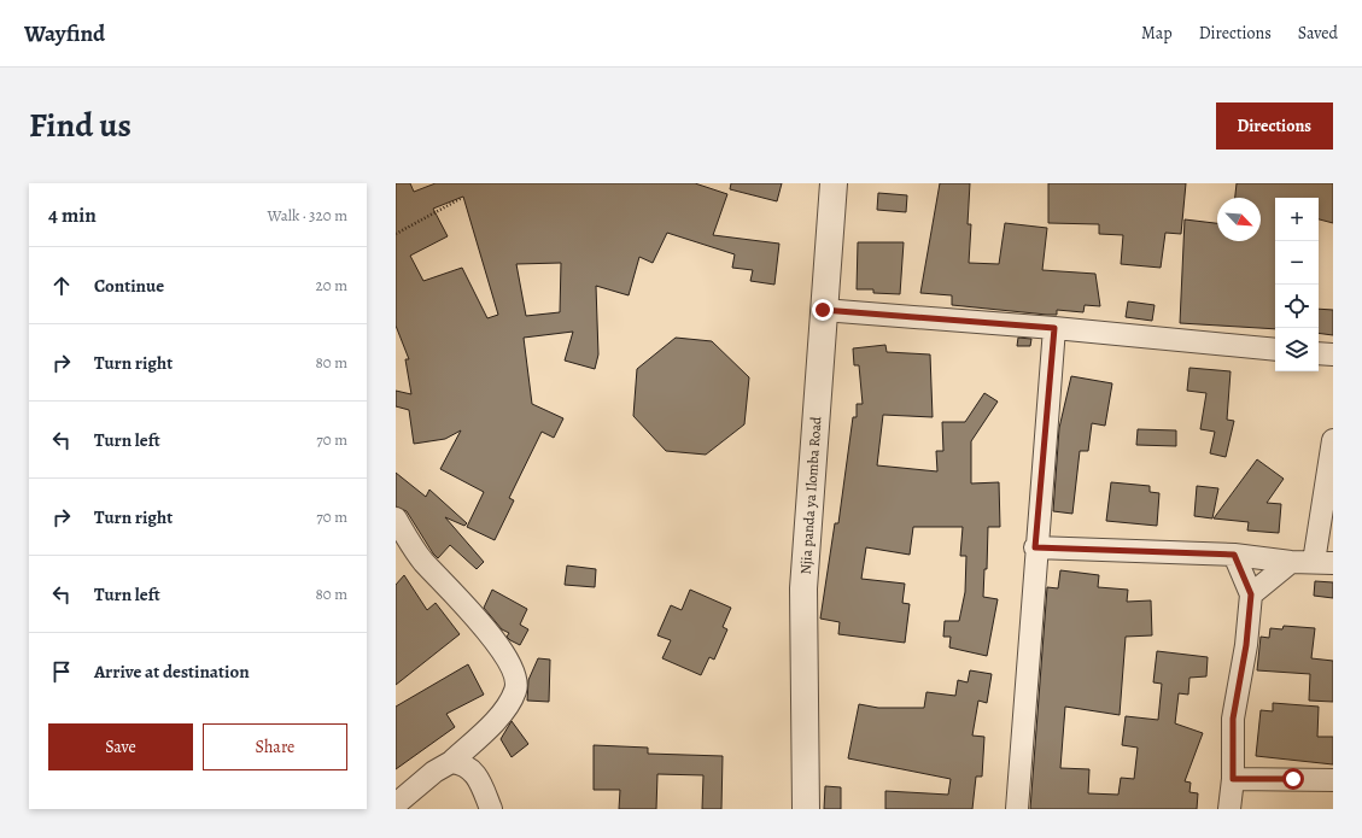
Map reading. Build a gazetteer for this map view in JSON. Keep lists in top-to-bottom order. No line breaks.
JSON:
{"streets":{"street":["Njia panda ya Ilomba Road"]},"north":"bottom right","page":{"header":"Wayfind","nav":["Map","Directions","Saved"],"title":"Find us","buttons":["Directions",["Save","Share"]],"heading":["4 min","Walk · 320 m"],"map_buttons":["+","−"],"list":[["Continue","20 m"],["Turn right","80 m"],["Turn left","70 m"],["Turn right","70 m"],["Turn left","80 m"],"Arrive at destination"]}}
